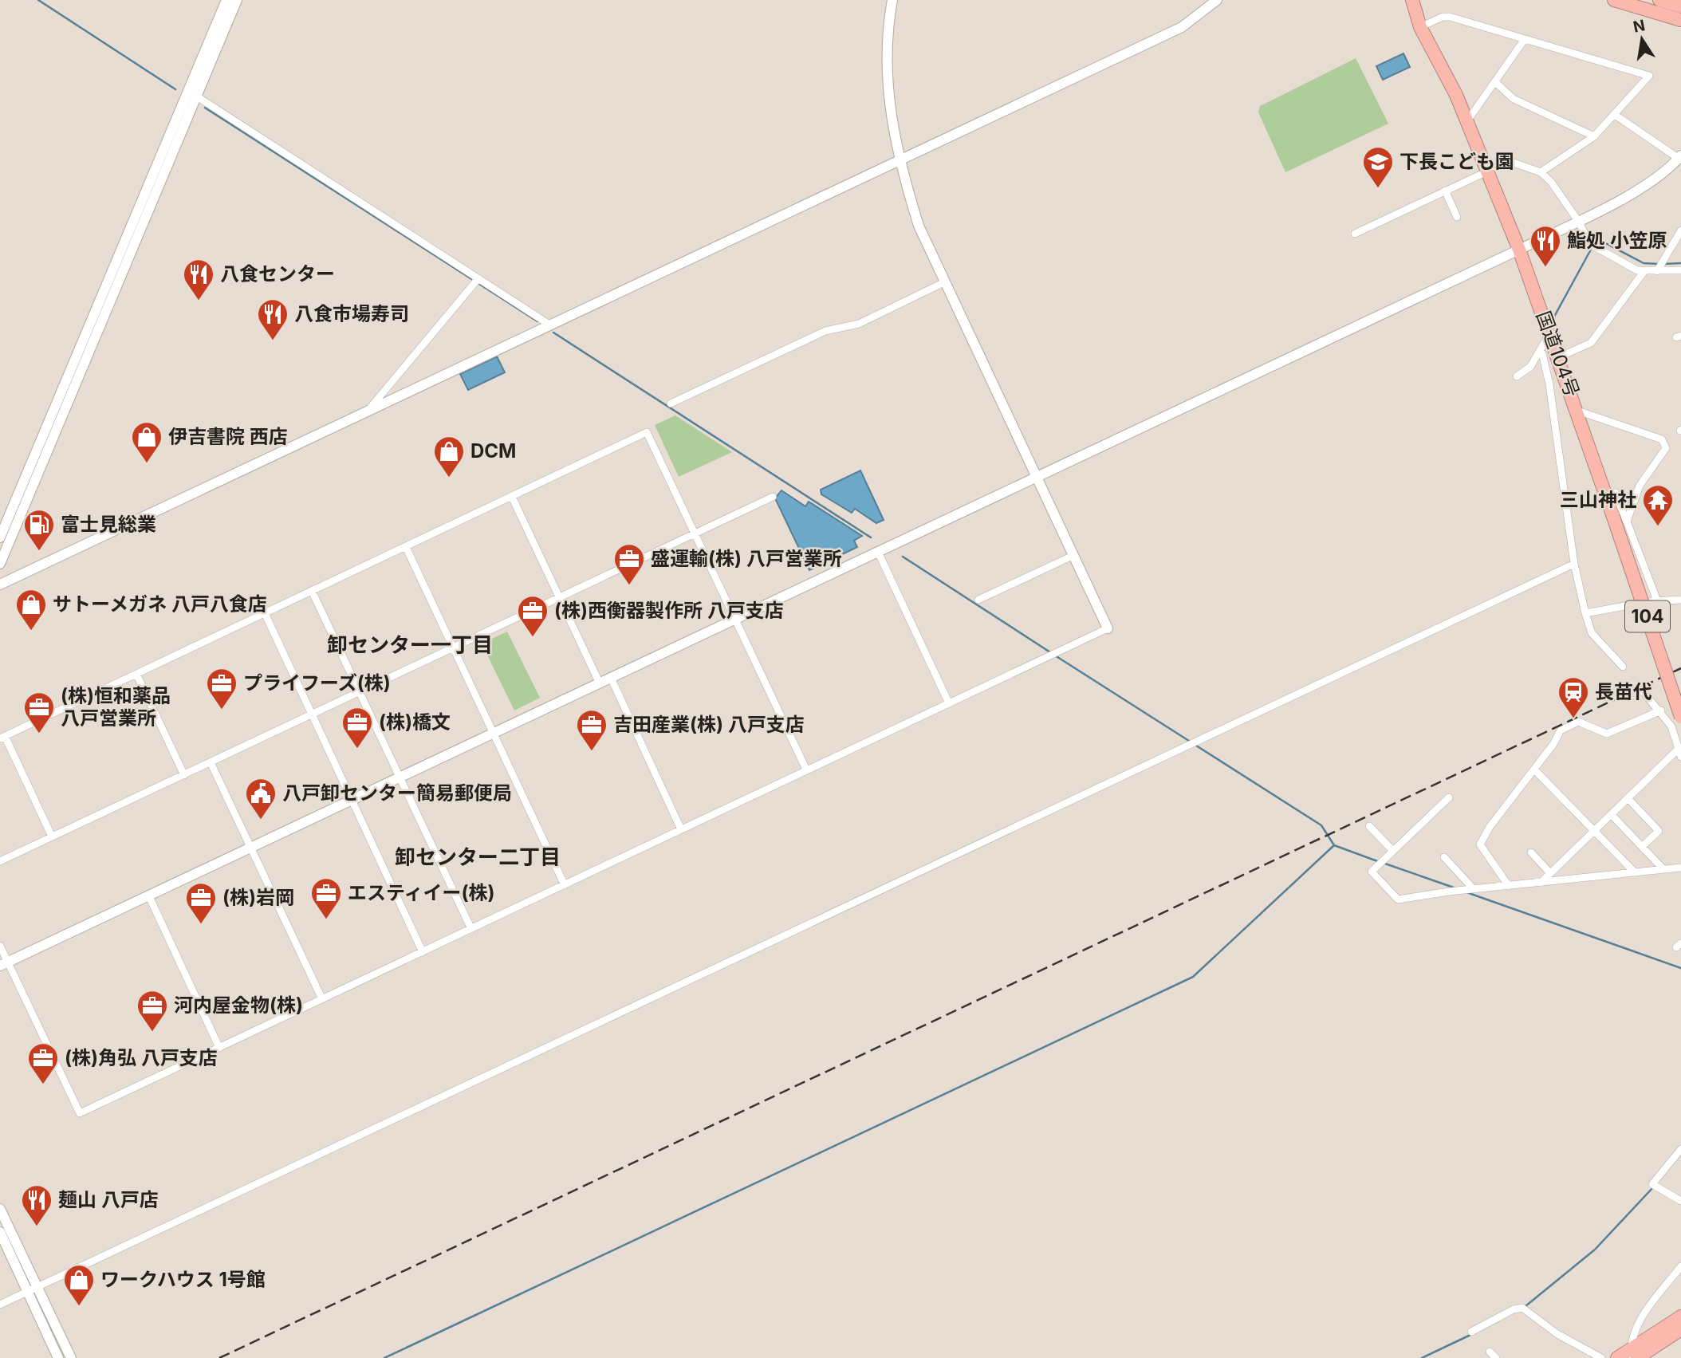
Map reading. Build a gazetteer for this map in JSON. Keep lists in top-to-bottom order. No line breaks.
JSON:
{"streets":{"highway":["国道104号","104"]},"districts":["卸センター一丁目","卸センター二丁目"],"places":{"school or university":["下長こども園"],"restaurant":["鮨処 小笠原","八食センター","八食市場寿司","麺山 八戸店"],"shop":["伊吉書院 西店","DCM","サトーメガネ 八戸八食店","ワークハウス 1号館"],"temple":["三山神社"],"fuel station":["富士見総業"],"office":["盛運輸(株) 八戸営業所","(株)西衡器製作所 八戸支店","プライフーズ(株)","(株)恒和薬品 八戸営業所","(株)橋文","吉田産業(株) 八戸支店","エスティイー(株)","(株)岩岡","河内屋金物(株)","(株)角弘 八戸支店"],"station":["長苗代"],"public building":["八戸卸センター簡易郵便局"]},"north":"top"}
